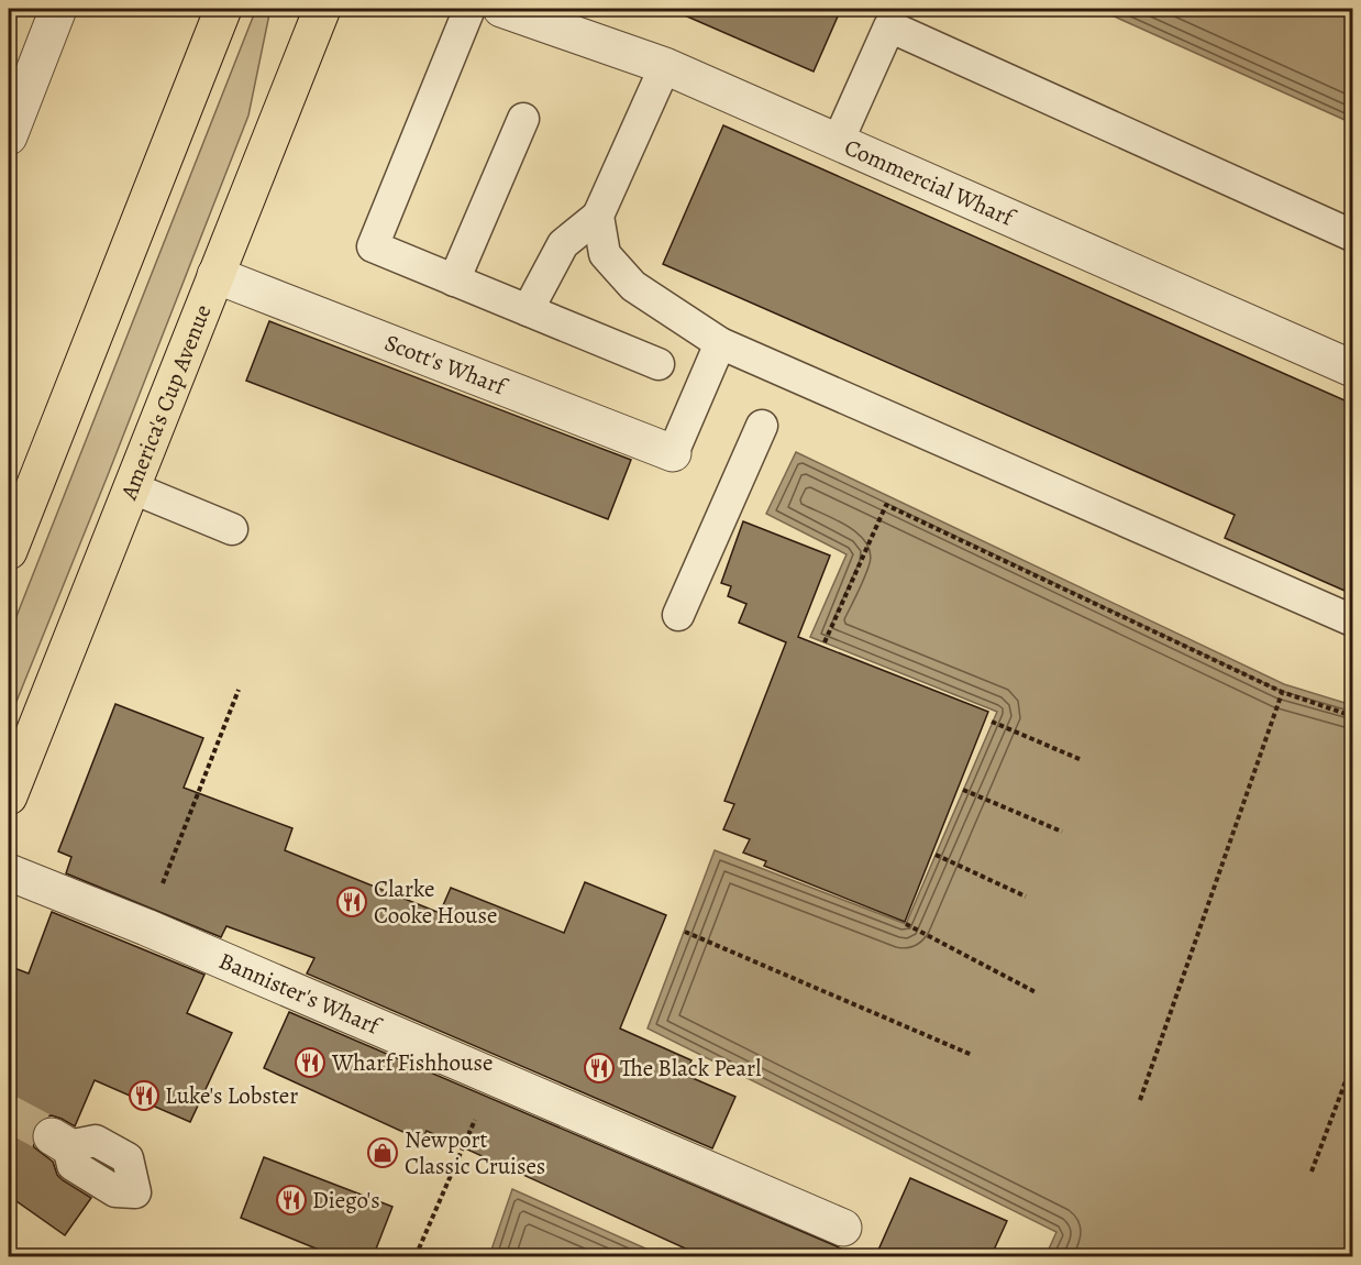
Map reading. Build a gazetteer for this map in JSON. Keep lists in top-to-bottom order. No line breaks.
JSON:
{"streets":{"main road":["America's Cup Avenue"],"street":["Commercial Wharf","Scott's Wharf","Bannister's Wharf"]},"crossings":[["Scott's Wharf","America's Cup Avenue"]],"places":{"restaurant":["Clarke Cooke House","Wharf Fishhouse","The Black Pearl","Luke's Lobster","Diego's"],"shop":["Newport Classic Cruises"]}}
